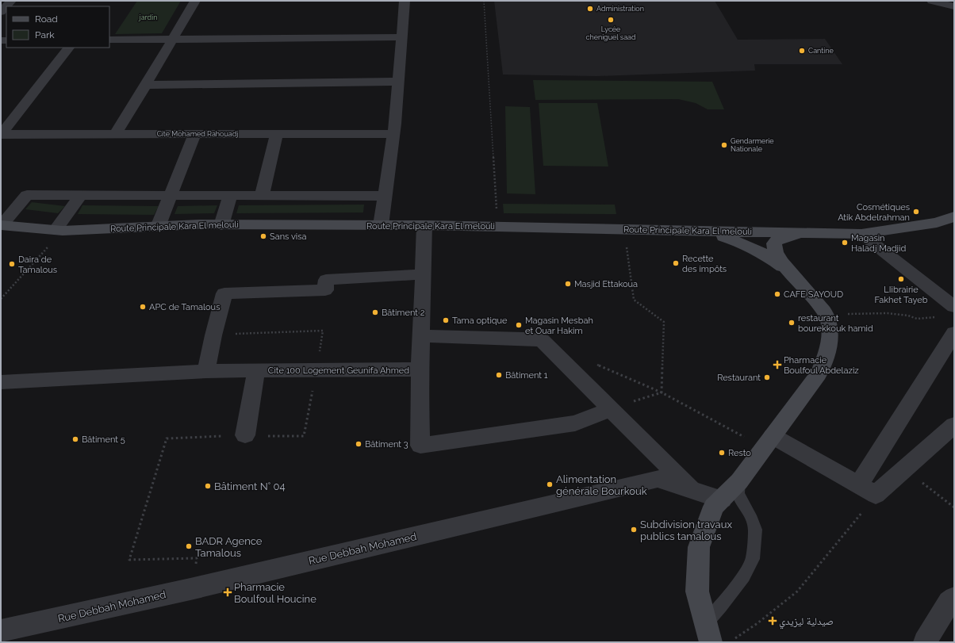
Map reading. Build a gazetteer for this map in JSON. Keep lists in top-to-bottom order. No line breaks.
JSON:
{"streets":{"main road":["Route Principale Kara El melouli"],"street":["Cite Mohamed Rahouadj","Cite 100 Logement Geunifa Ahmed","Rue Debbah Mohamed"]},"parks":["jardin"],"places":{"other":["Administration","Lycée cheniguel saad","Cantine","Gendarmerie Nationale","Cosmétiques Atik Abdelrahman","Sans visa","Magasin Haladj Madjid","Recette des impôts","Daira de Tamalous","LIibrairie Fakhet Tayeb","Masjid Ettakoua","CAFE SAYOUD","APC de Tamalous","Bâtiment 2","Tama optique","restaurant bourekkouk hamid","Magasin Mesbah et Ouar Hakim","Bâtiment 1","Restaurant","Bâtiment 5","Bâtiment 3","Resto","Alimentation générale Bourkouk","Bâtiment N° 04","Subdivision travaux publics tamalous","BADR Agence Tamalous"],"health":["Pharmacie Boulfoul Abdelaziz","Pharmacie Boulfoul Houcine","صيدلية ليزيدي"]},"legend":["Road","Park"]}
